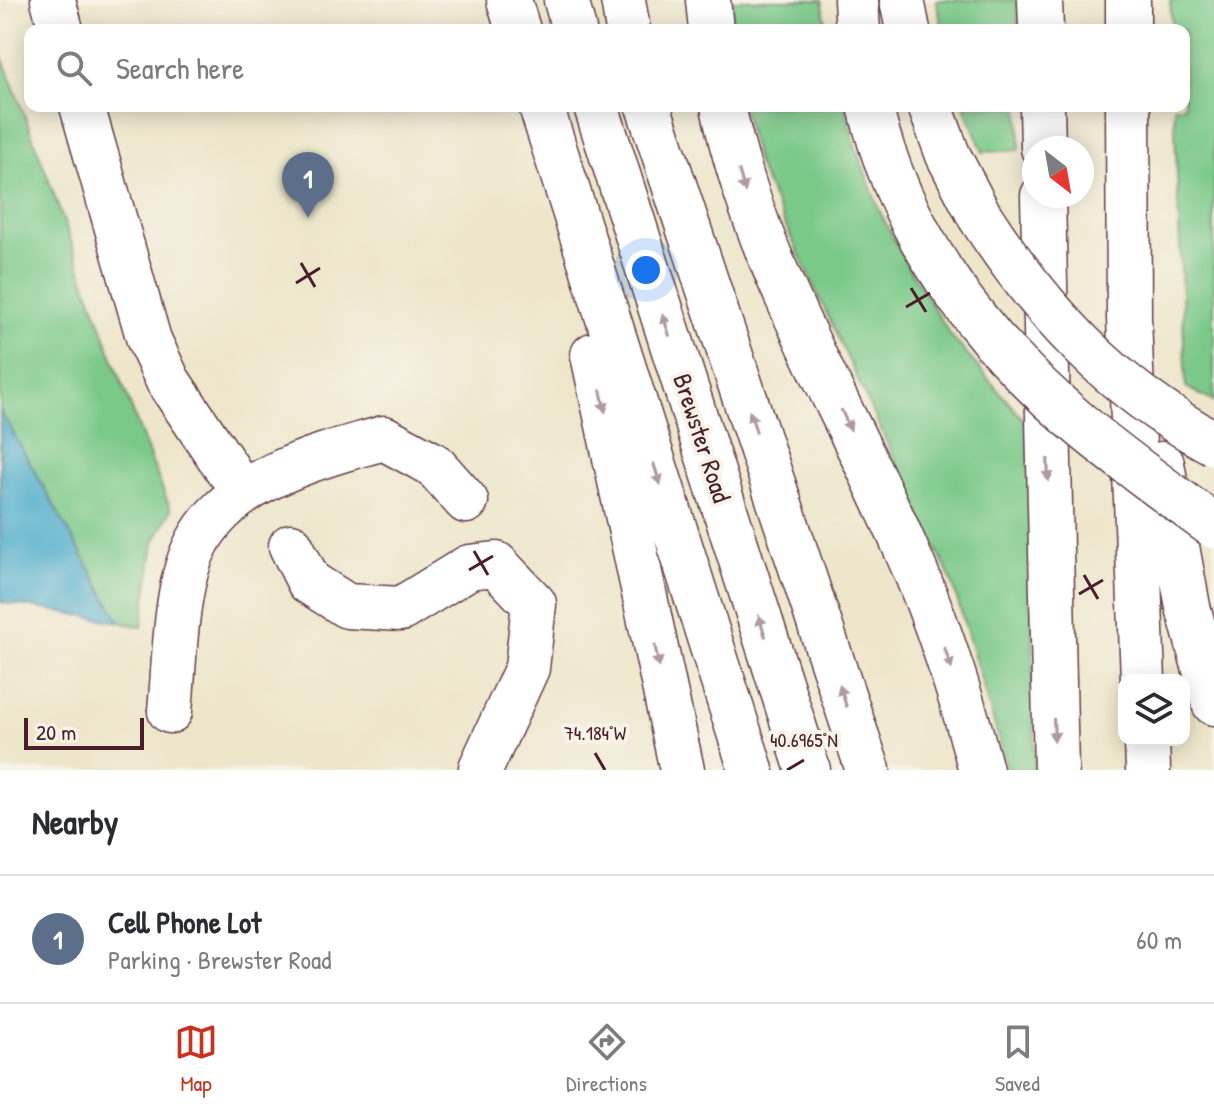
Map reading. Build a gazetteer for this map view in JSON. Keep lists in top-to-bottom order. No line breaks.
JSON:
{"streets":{"main road":["Brewster Road"]},"scale_bar":"20 m","north":"bottom right","page":{"search":"Search here","pins":"1","scale":"20 m","heading":"Nearby","list":[{"mark":"1","name":"Cell Phone Lot","note":"Parking · Brewster Road","value":"60 m"}],"nav":["Map","Directions","Saved"]},"coordinates":["74.184°W","40.6965°N"]}
